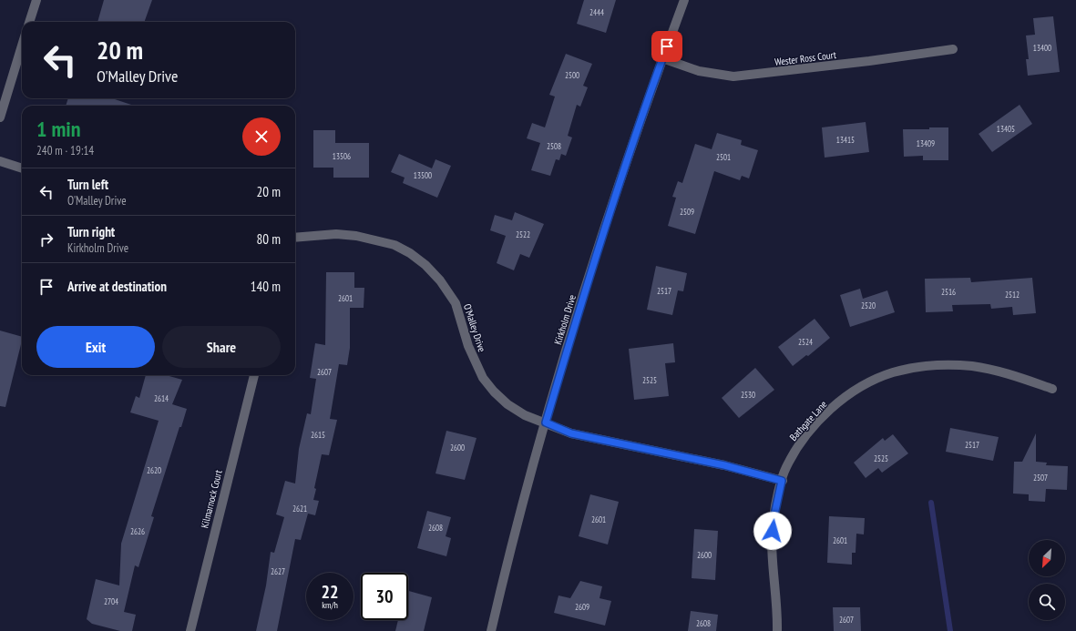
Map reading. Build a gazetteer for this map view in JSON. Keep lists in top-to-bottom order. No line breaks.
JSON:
{"streets":{"street":["Wester Ross Court","Kirkholm Drive","O'Malley Drive","Bathgate Lane","Kilmarnock Court"]},"crossings":[["Wester Ross Court","Kirkholm Drive"],["Kirkholm Drive","O'Malley Drive"],["O'Malley Drive","Bathgate Lane"]],"house_numbers":["2444","13400","2500","13405","13415","13409","2508","13506","2501","13500","2509","2522","2517","2516","2512","2601","2520","2524","2607","2525","2530","2614","2615","2517","2600","2525","2620","2507","2621","2601","2608","2626","2601","2600","2627","2704","2609","2607","2608"],"north":"bottom left","page":{"turn":["20 m","O'Malley Drive"],"heading":["1 min","240 m · 19:14"],"list":[{"name":"Turn left","note":"O'Malley Drive","value":"20 m"},{"name":"Turn right","note":"Kirkholm Drive","value":"80 m"},{"name":"Arrive at destination","value":"140 m"}],"buttons":["Exit","Share"],"speed":"22 km/h","limit":"30"}}
